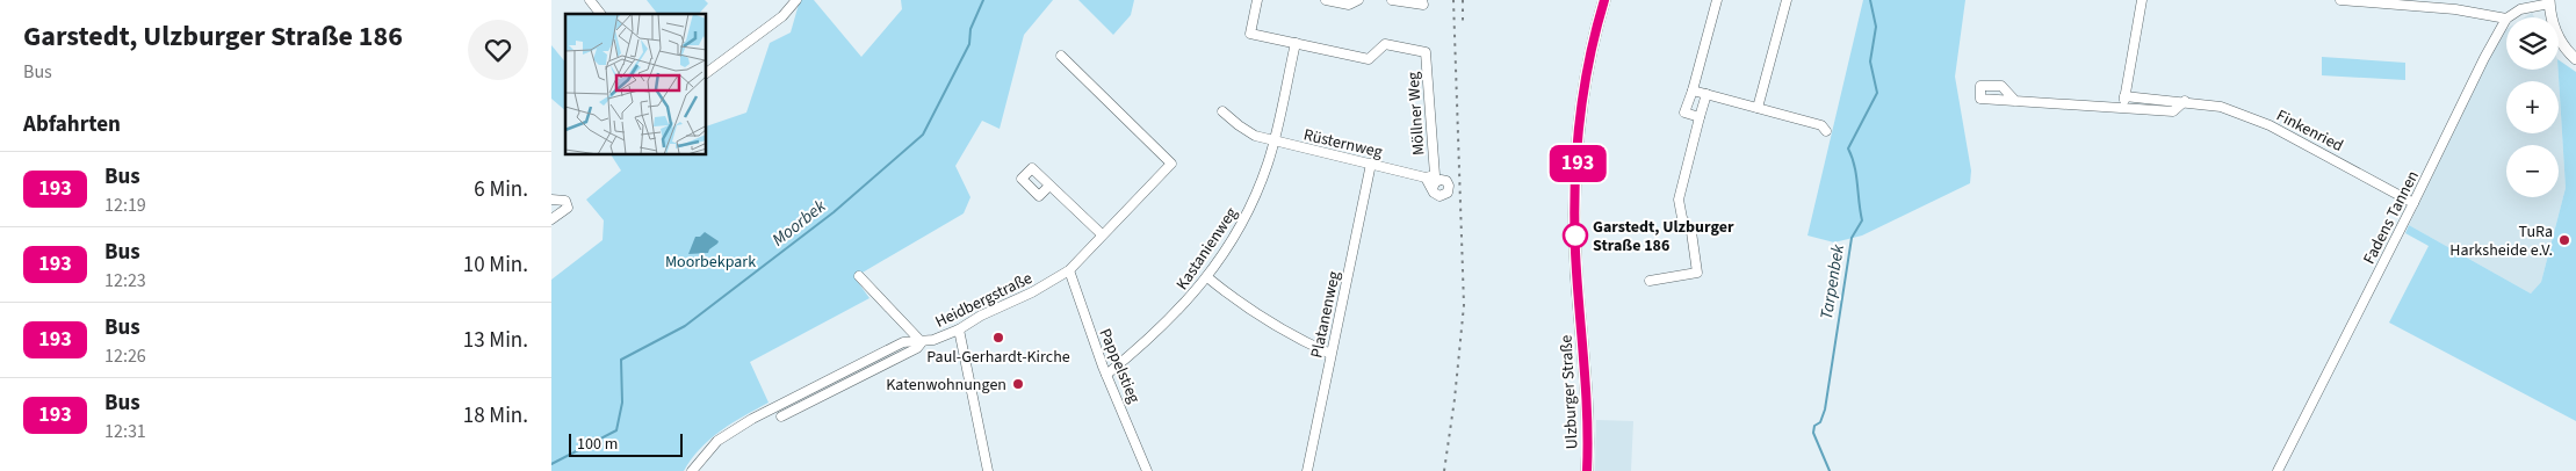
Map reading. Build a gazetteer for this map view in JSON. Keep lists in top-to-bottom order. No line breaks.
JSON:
{"streets":{"main road":["Ulzburger Straße"],"street":["Möllner Weg","Finkenried","Rüsternweg","Fadens Tannen","Kastanienweg","Heidbergstraße","Platanenweg","Pappelstieg"]},"crossings":[["Möllner Weg","Rüsternweg"],["Finkenried","Fadens Tannen"],["Rüsternweg","Kastanienweg"],["Rüsternweg","Platanenweg"],["Kastanienweg","Pappelstieg"],["Heidbergstraße","Pappelstieg"]],"water":["Moorbek","Tarpenbek"],"parks":["Moorbekpark"],"places":["Garstedt, Ulzburger Straße 186","TuRa Harksheide e.V.","Paul-Gerhardt-Kirche","Katenwohnungen"],"lines":["bus line 193"],"scale_bar":"100 m","page":{"heading":[["Garstedt, Ulzburger Straße 186","Bus"],"Abfahrten"],"on_map":"193","map_buttons":["+","−"],"list":[{"mark":"193","name":"Bus","note":"12:19","value":"6 Min."},{"mark":"193","name":"Bus","note":"12:23","value":"10 Min."},{"mark":"193","name":"Bus","note":"12:26","value":"13 Min."},{"mark":"193","name":"Bus","note":"12:31","value":"18 Min."}],"scale":"100 m"}}
